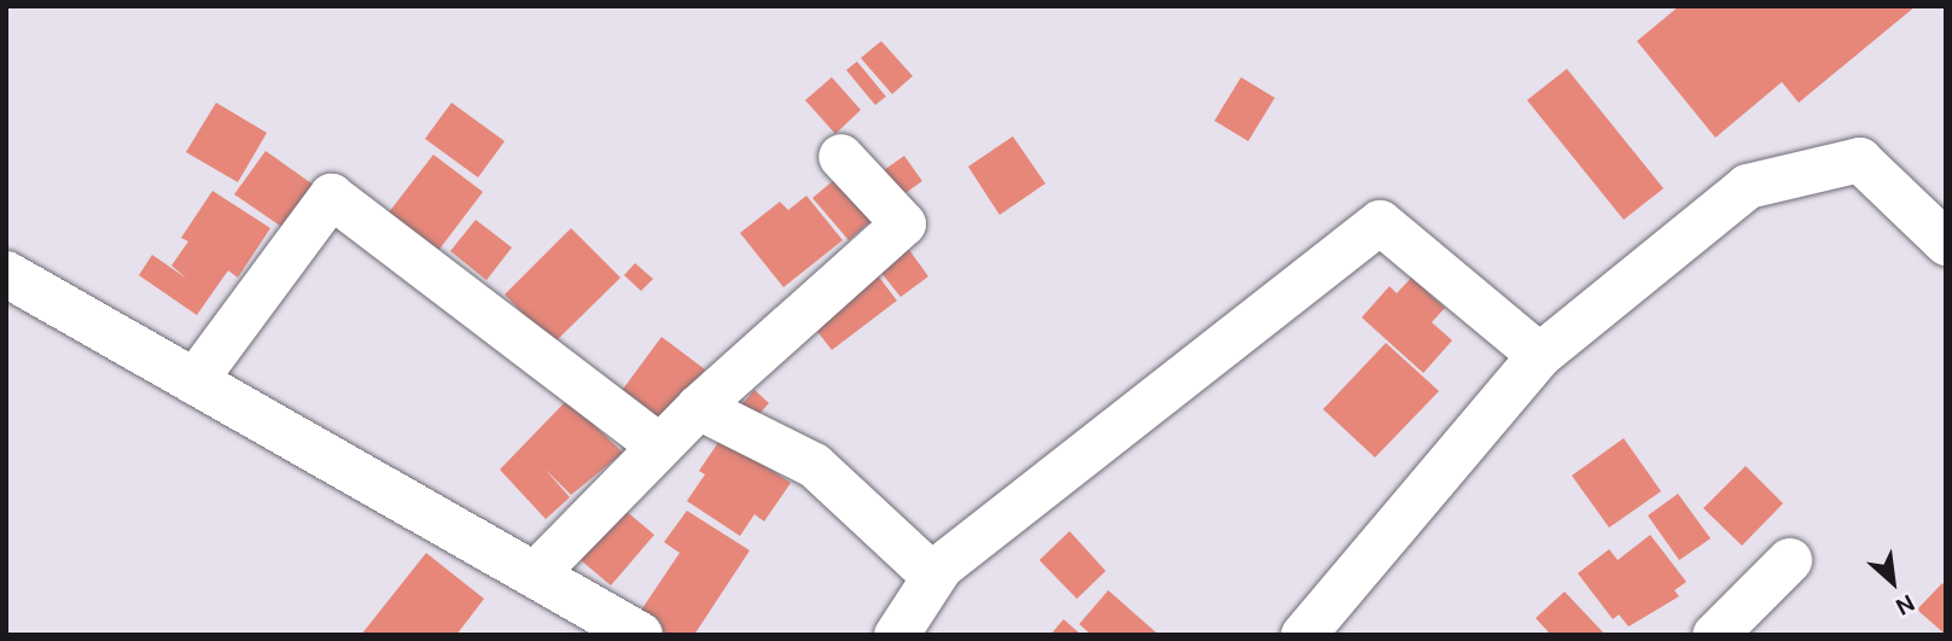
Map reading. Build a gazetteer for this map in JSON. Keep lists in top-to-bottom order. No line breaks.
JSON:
{"north":"bottom right"}
